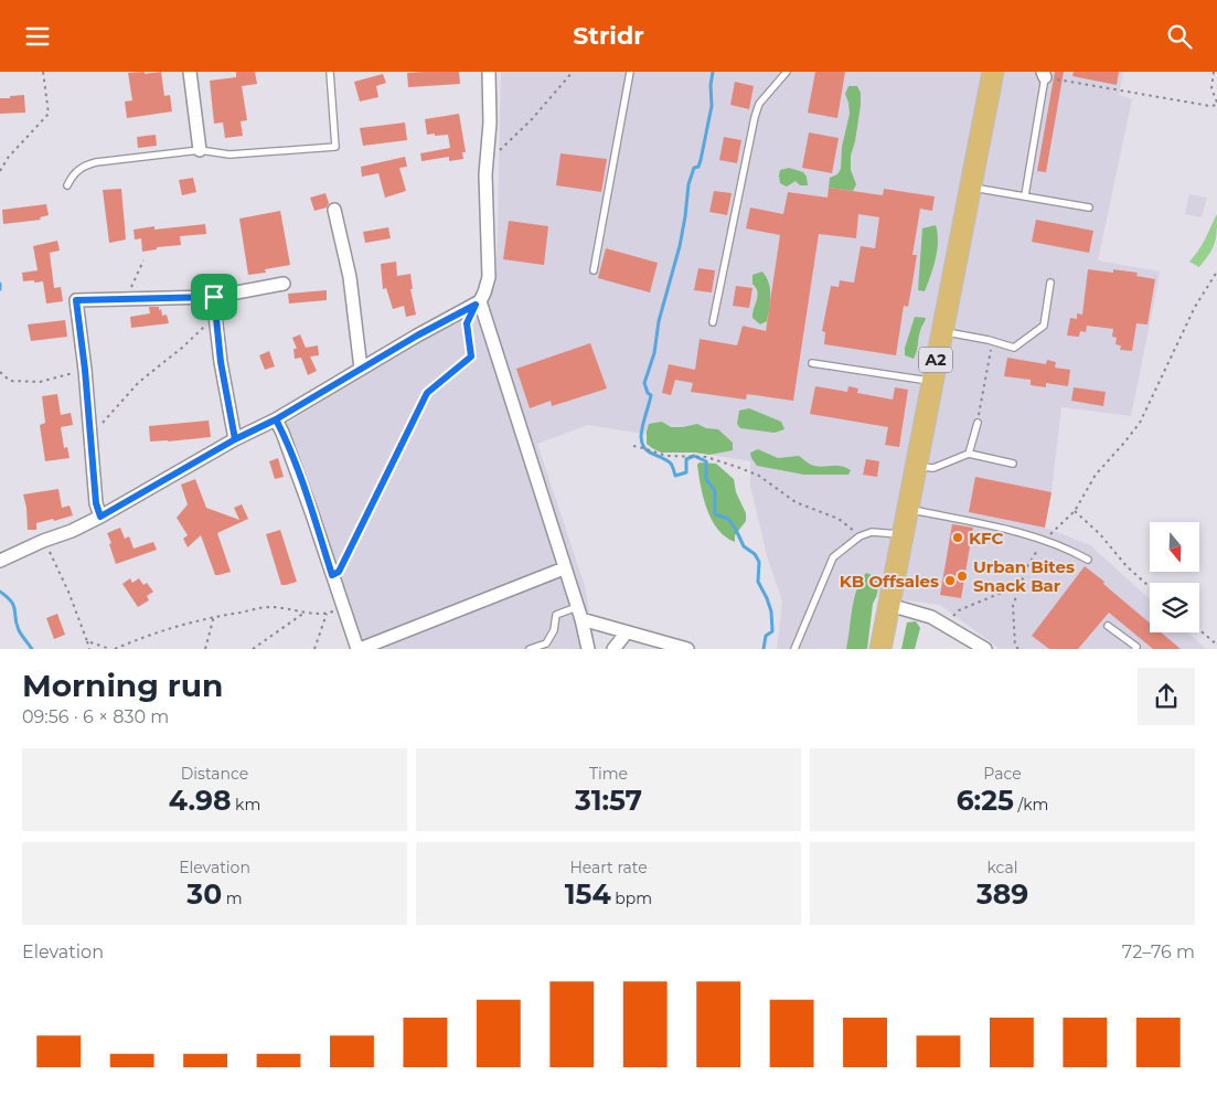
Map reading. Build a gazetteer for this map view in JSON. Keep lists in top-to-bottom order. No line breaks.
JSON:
{"streets":{"main road":["A2"]},"places":["KFC","Urban Bites Snack Bar","KB Offsales"],"north":"bottom","page":{"header":"Stridr","heading":["Morning run","09:56 · 6 × 830 m"],"stats":[["Distance","4.98 km"],["Time","31:57"],["Pace","6:25 /km"],["Elevation","30 m"],["Heart rate","154 bpm"],["kcal","389"]],"chart":["Elevation","72–76 m"]}}
